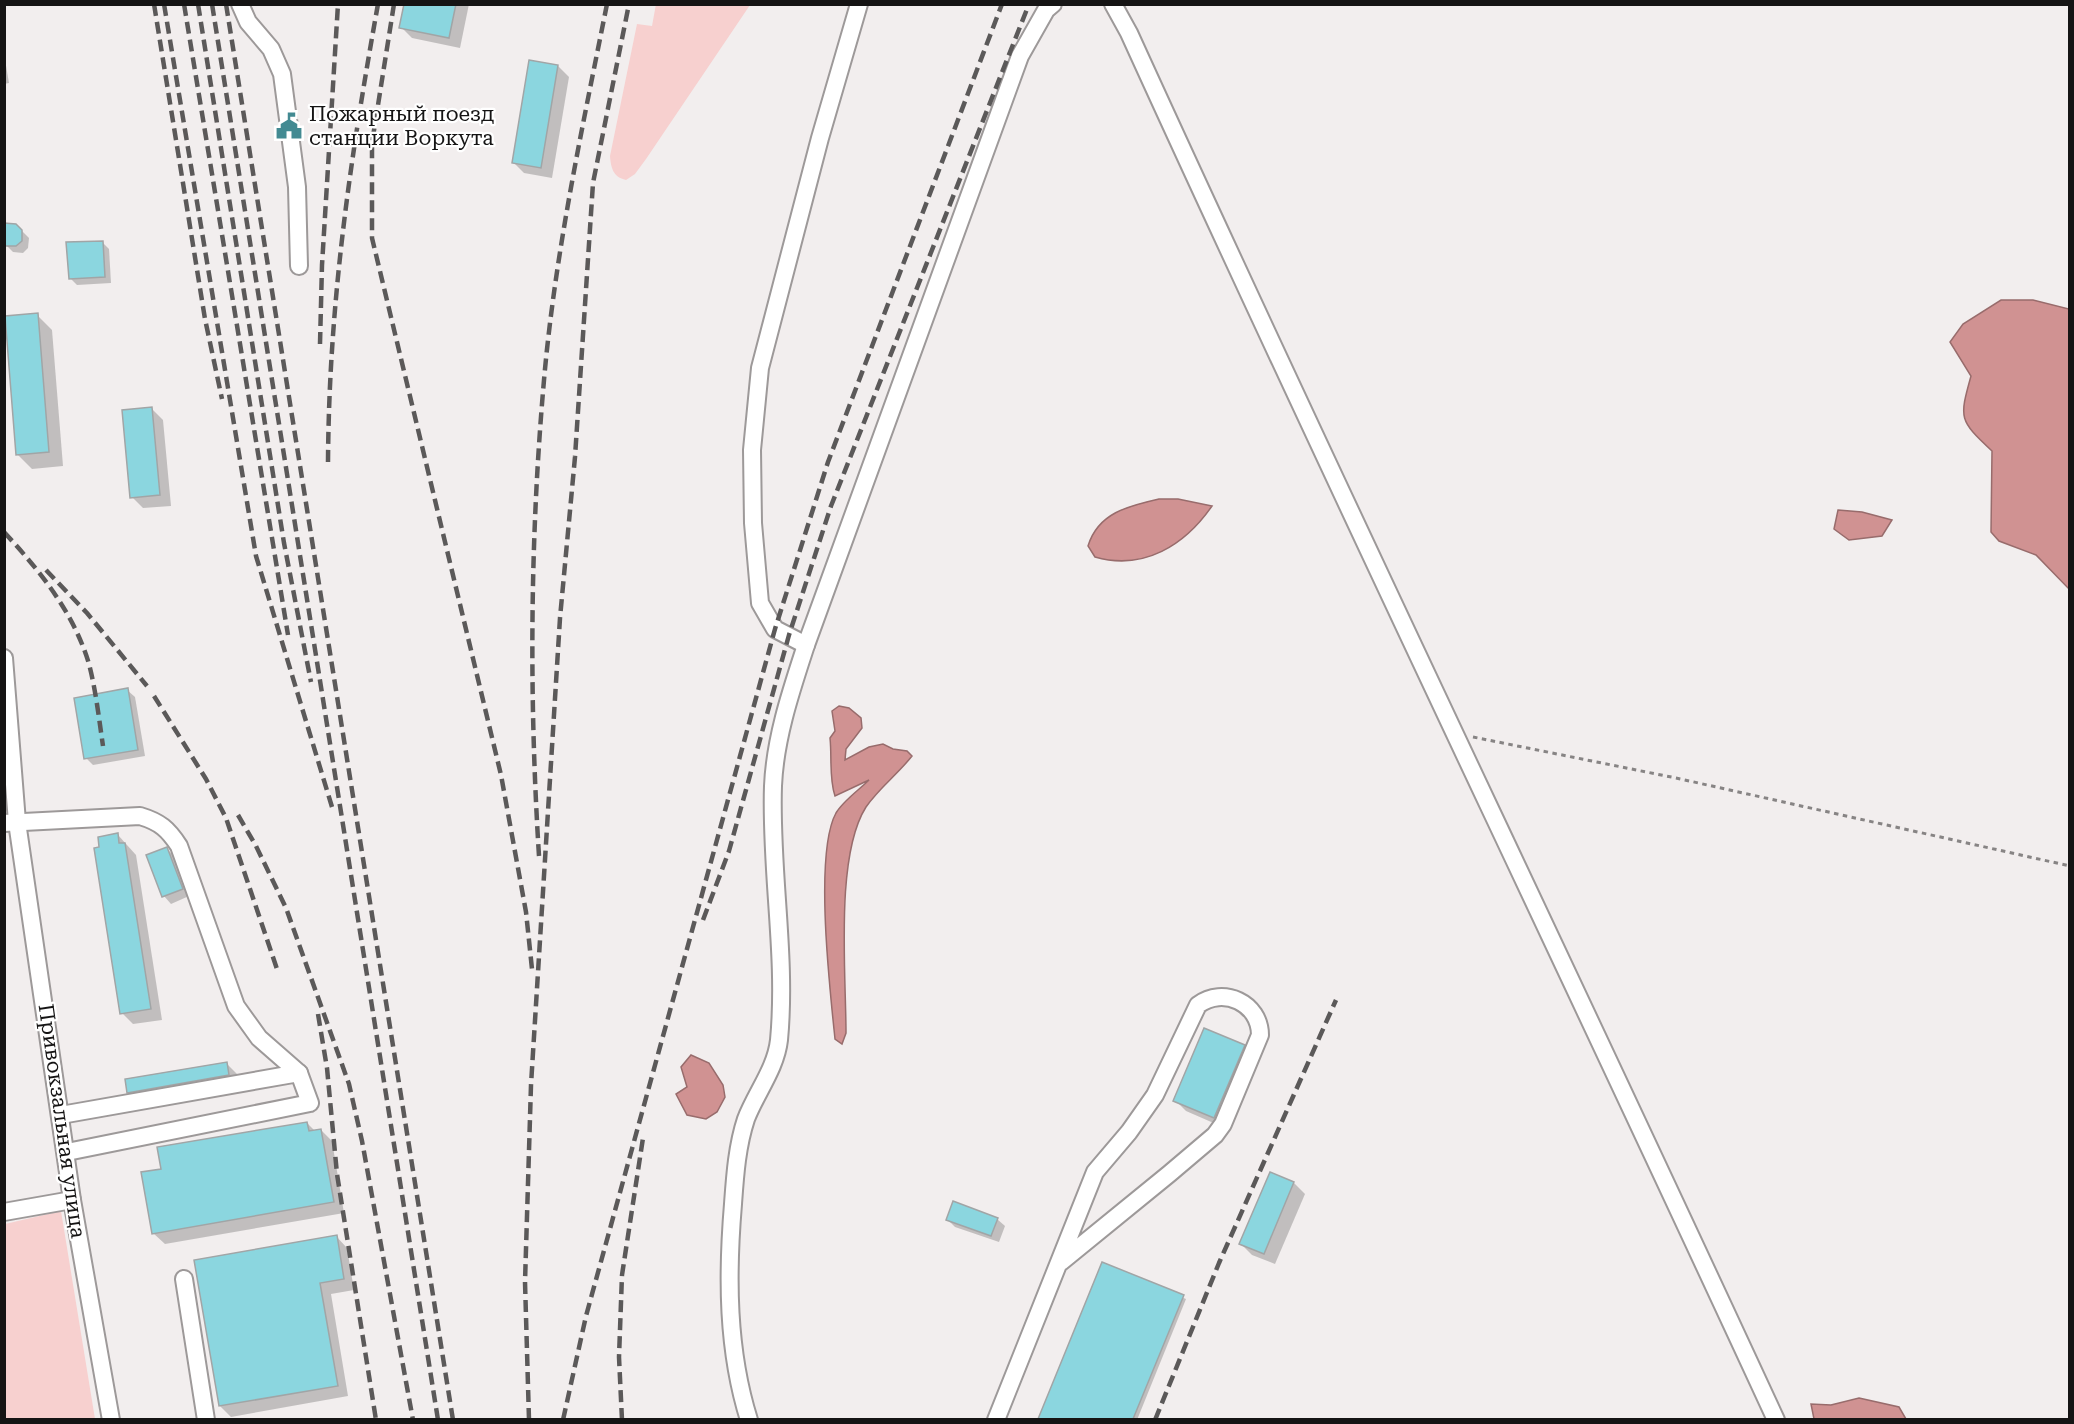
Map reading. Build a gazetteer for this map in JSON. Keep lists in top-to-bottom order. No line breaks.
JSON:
{"streets":{"street":["Привокзальная улица"]},"places":{"public building":["Пожарный поезд станции Воркута"]}}
